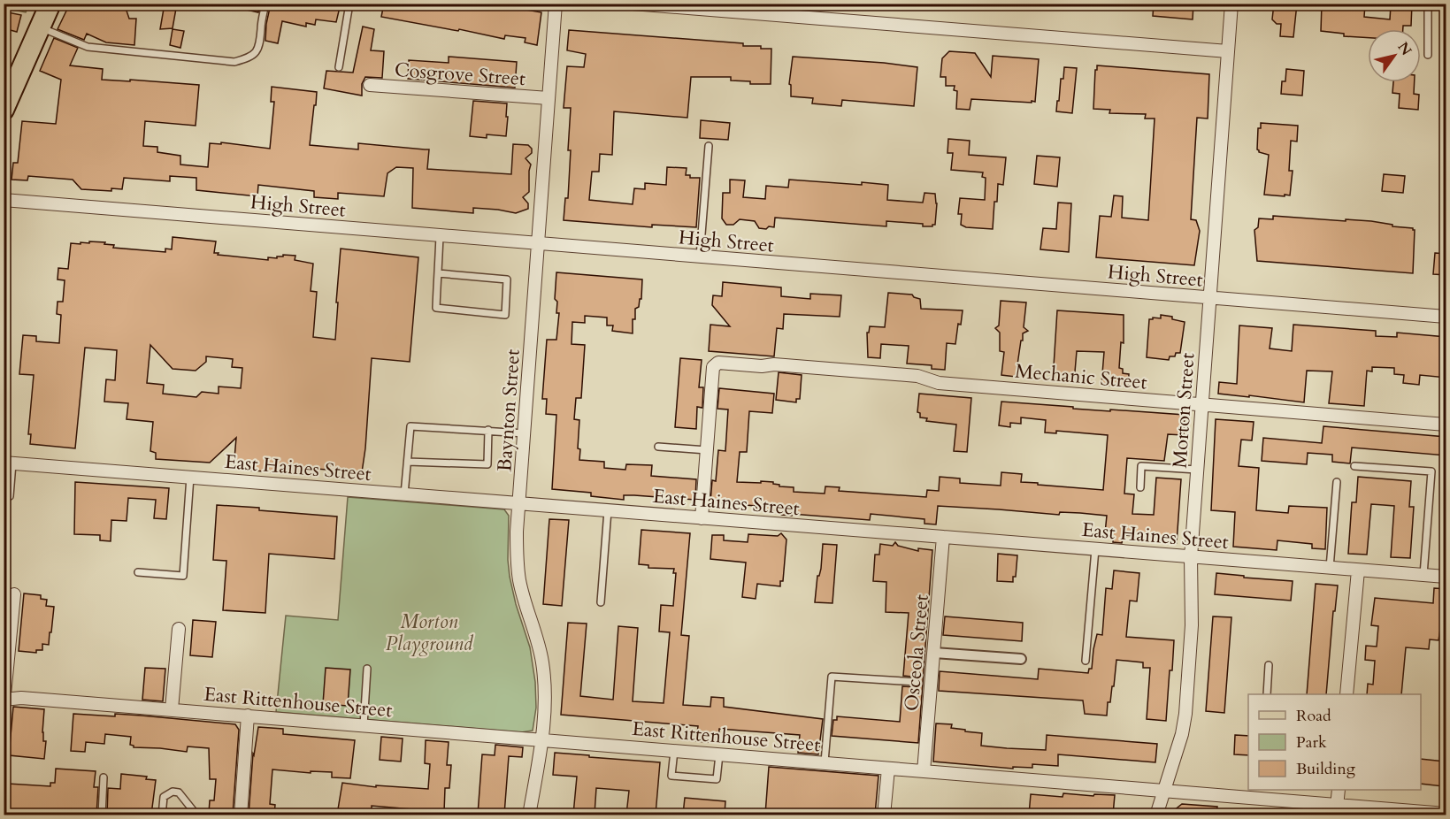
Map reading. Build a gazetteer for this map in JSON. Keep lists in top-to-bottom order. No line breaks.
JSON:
{"streets":{"street":["Cosgrove Street","High Street","Mechanic Street","Baynton Street","Morton Street","East Haines Street","Osceola Street","East Rittenhouse Street"]},"crossings":[["Cosgrove Street","Baynton Street"],["High Street","Baynton Street"],["High Street","Morton Street"],["Mechanic Street","Morton Street"],["Baynton Street","East Haines Street"],["Baynton Street","East Rittenhouse Street"],["Morton Street","East Haines Street"],["Morton Street","East Rittenhouse Street"],["East Haines Street","Osceola Street"],["Osceola Street","East Rittenhouse Street"]],"parks":["Morton Playground"],"legend":["Road","Park","Building"],"north":"top right"}
